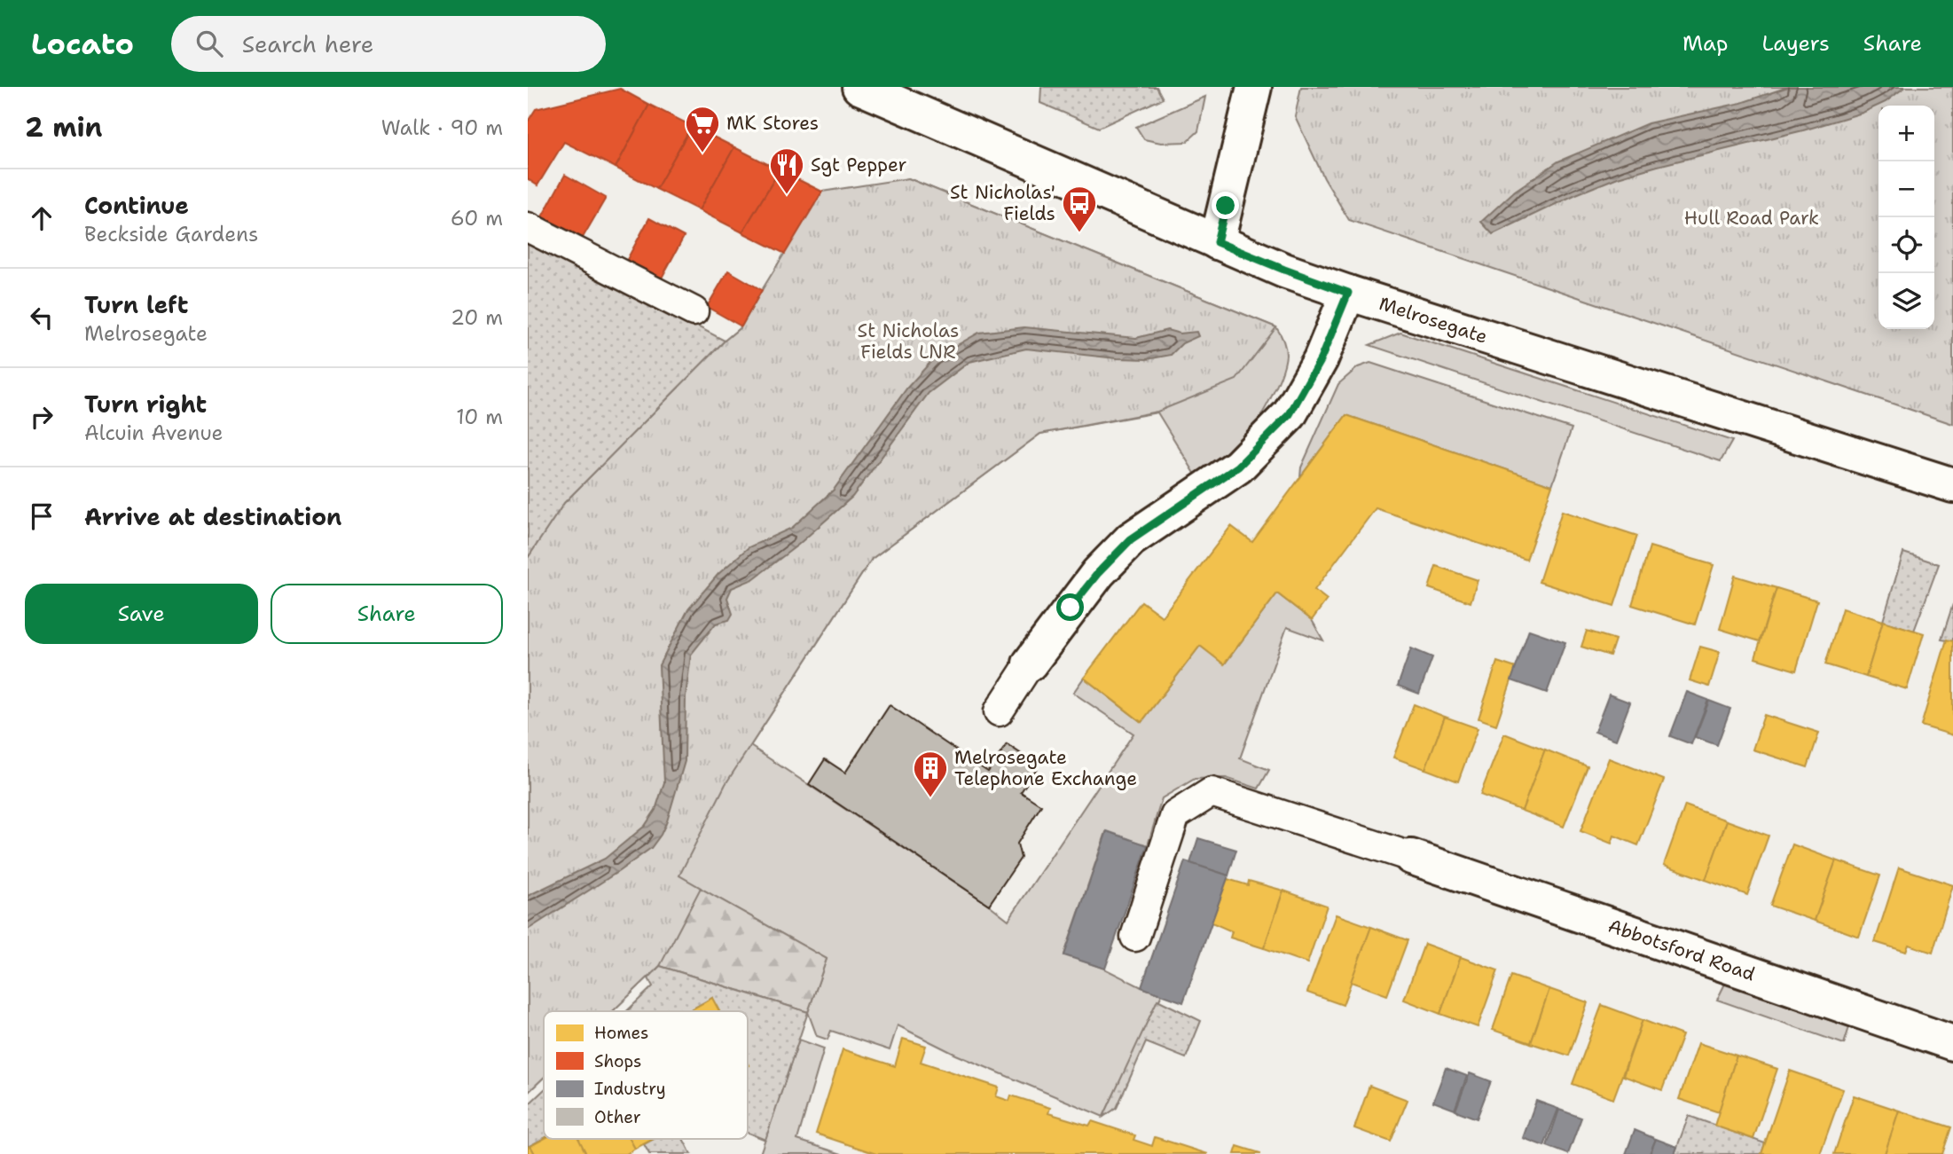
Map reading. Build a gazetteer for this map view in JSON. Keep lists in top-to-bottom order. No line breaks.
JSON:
{"streets":{"street":["Melrosegate","Abbotsford Road"]},"parks":["Hull Road Park","St Nicholas Fields LNR"],"places":{"supermarket":["MK Stores"],"restaurant":["Sgt Pepper"],"bus stop":["St Nicholas' Fields"],"building":["Melrosegate Telephone Exchange"]},"legend":["Homes","Shops","Industry","Other"],"page":{"header":"Locato","search":"Search here","nav":["Map","Layers","Share"],"heading":["2 min","Walk · 90 m"],"map_buttons":["+","−"],"list":[["Continue","Beckside Gardens","60 m"],["Turn left","Melrosegate","20 m"],["Turn right","Alcuin Avenue","10 m"],"Arrive at destination"],"buttons":["Save","Share"]}}
